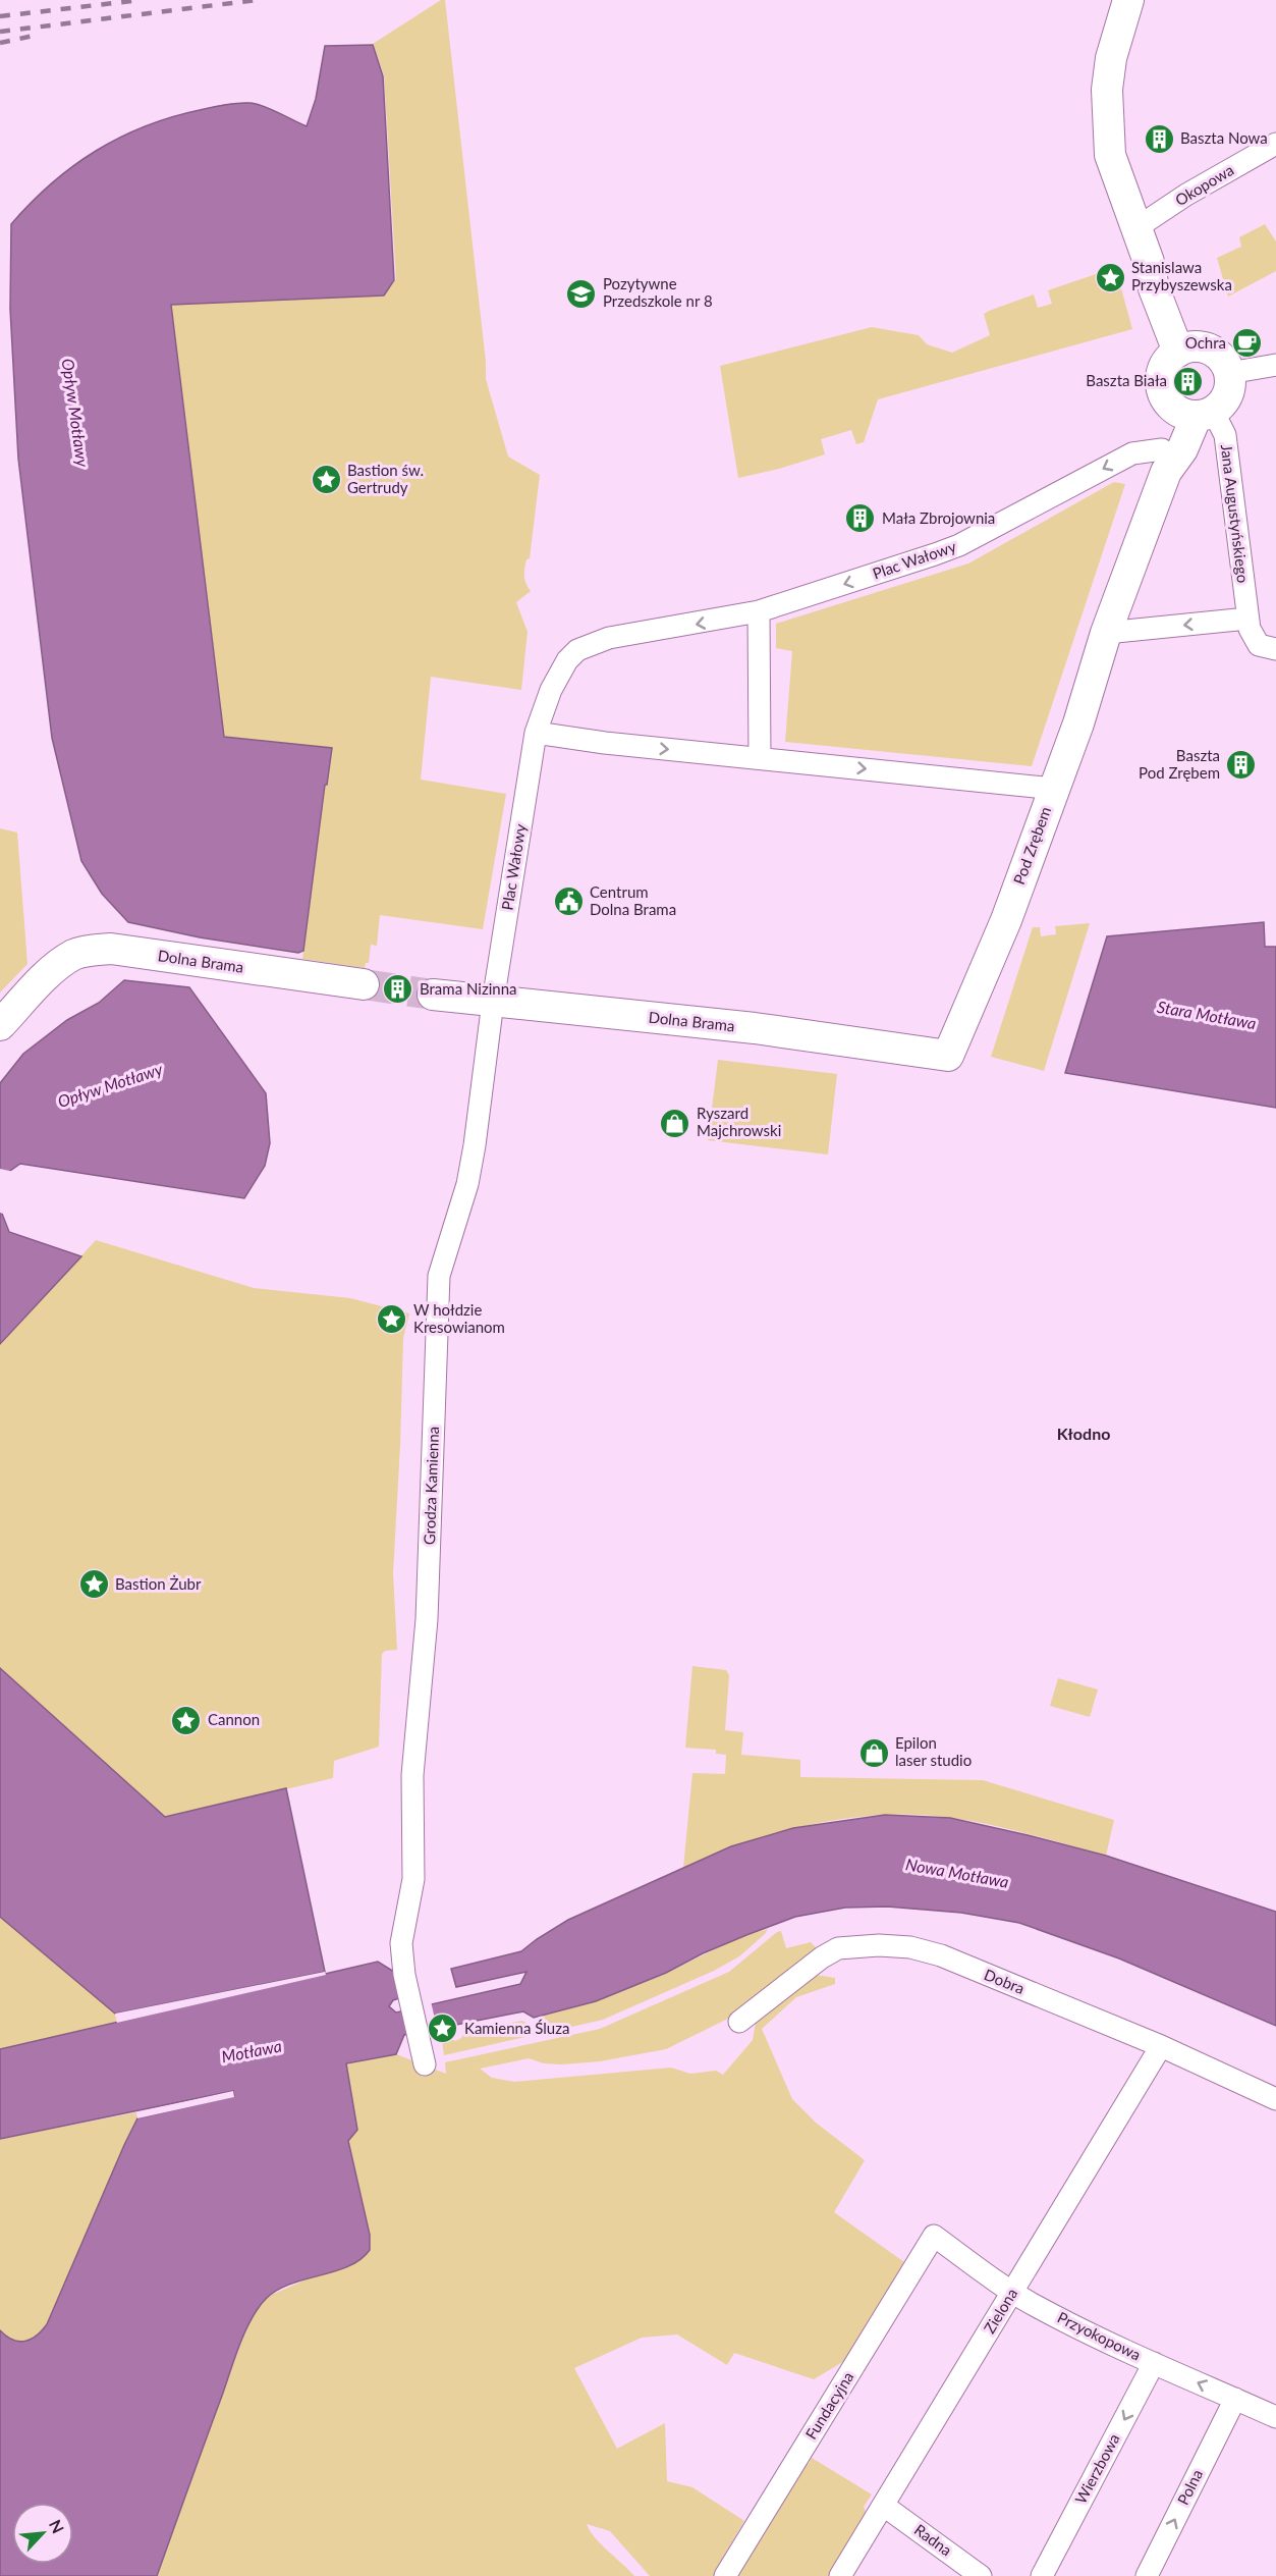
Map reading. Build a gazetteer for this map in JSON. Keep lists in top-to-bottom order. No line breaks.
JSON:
{"streets":{"street":["Okopowa","Jana Augustyńskiego","Plac Wałowy","Pod Zrębem","Dolna Brama","Grodza Kamienna","Dobra","Zielona","Przyokopowa","Fundacyjna","Wierzbowa","Polna","Radna"]},"crossings":[["Jana Augustyńskiego","Pod Zrębem"],["Plac Wałowy","Pod Zrębem"],["Plac Wałowy","Dolna Brama"],["Plac Wałowy","Grodza Kamienna"],["Pod Zrębem","Dolna Brama"],["Dolna Brama","Grodza Kamienna"],["Dobra","Zielona"],["Zielona","Przyokopowa"],["Zielona","Radna"],["Przyokopowa","Fundacyjna"],["Przyokopowa","Wierzbowa"],["Przyokopowa","Polna"]],"one_way":["Plac Wałowy","Wierzbowa","Polna"],"districts":["Kłodno"],"water":["Opływ Motławy","Stara Motława","Nowa Motława","Motława"],"places":{"building":["Baszta Nowa","Baszta Biała","Mała Zbrojownia","Baszta Pod Zrębem","Brama Nizinna"],"place":["Stanislawa Przybyszewska","Bastion św. Gertrudy","W hołdzie Kresowianom","Bastion Żubr","Cannon","Kamienna Śluza"],"school or university":["Pozytywne Przedszkole nr 8"],"cafe":["Ochra"],"public building":["Centrum Dolna Brama"],"shop":["Ryszard Majchrowski","Epilon laser studio"]},"north":"top right"}
